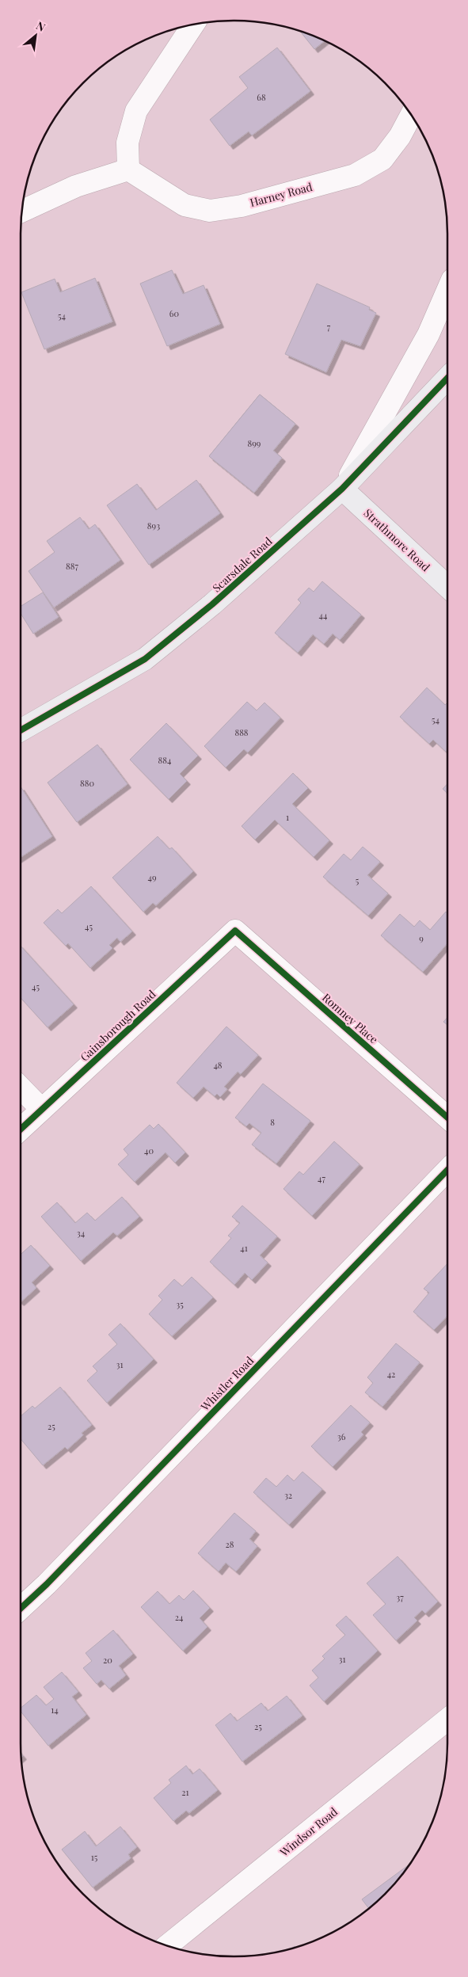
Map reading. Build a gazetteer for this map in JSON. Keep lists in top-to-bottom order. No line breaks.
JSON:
{"streets":{"street":["Harney Road","Strathmore Road","Scarsdale Road","Romney Place","Gainsborough Road","Whistler Road","Windsor Road"]},"crossings":[["Strathmore Road","Scarsdale Road"],["Romney Place","Gainsborough Road"]],"house_numbers":["68","60","54","7","899","893","887","44","54","888","884","880","1","49","5","45","9","45","48","8","40","47","34","41","35","31","42","25","36","32","28","37","24","31","20","14","25","21","15"],"north":"top right"}
